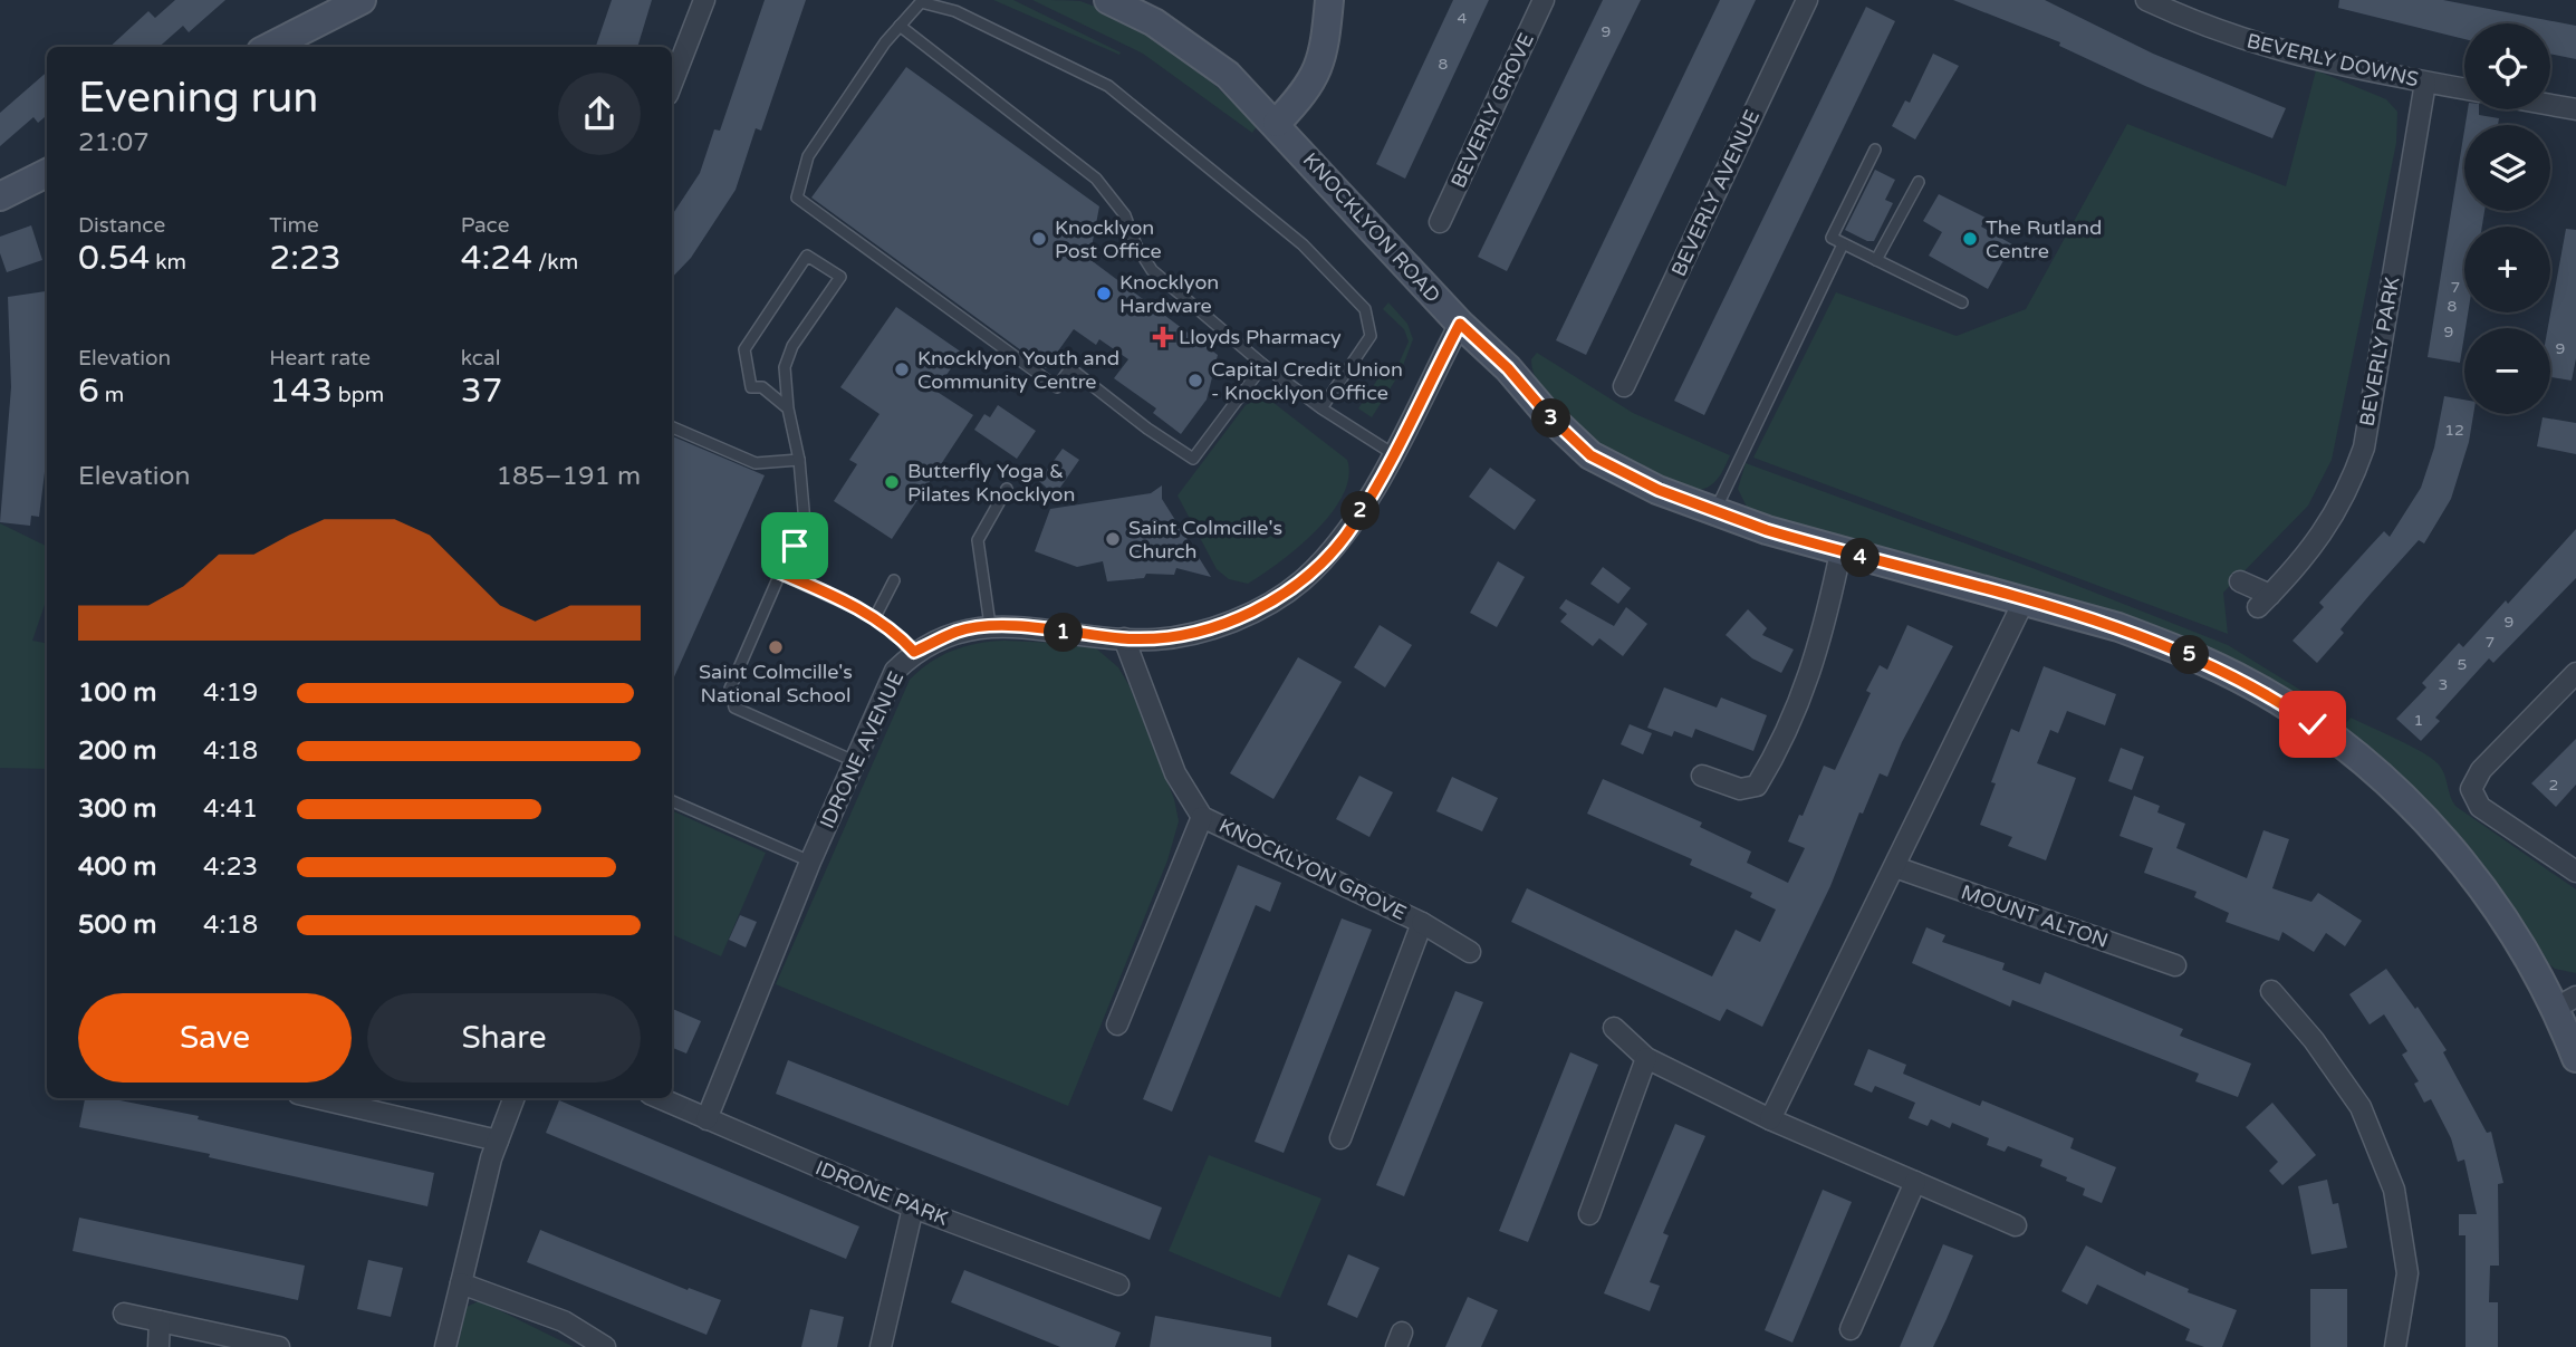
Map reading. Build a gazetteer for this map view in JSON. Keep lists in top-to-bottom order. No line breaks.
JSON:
{"streets":{"street":["BEVERLY DOWNS","BEVERLY GROVE","BEVERLY AVENUE","KNOCKLYON ROAD","BEVERLY PARK","IDRONE AVENUE","KNOCKLYON GROVE","MOUNT ALTON","IDRONE PARK"]},"crossings":[["BEVERLY DOWNS","BEVERLY PARK"],["KNOCKLYON ROAD","IDRONE AVENUE"],["IDRONE AVENUE","KNOCKLYON GROVE"],["IDRONE AVENUE","IDRONE PARK"]],"places":{"other":["Knocklyon Post Office","The Rutland Centre","Knocklyon Hardware","Knocklyon Youth and Community Centre","Capital Credit Union - Knocklyon Office","Butterfly Yoga & Pilates Knocklyon","Saint Colmcille's Church","Saint Colmcille's National School"],"health":["Lloyds Pharmacy"]},"house_numbers":["4","9","8","7","8","9","9","12","9","7","5","3","1","2"],"page":{"map_buttons":["+","−"],"heading":["Evening run","21:07"],"stats":[["Distance","0.54 km"],["Time","2:23"],["Pace","4:24 /km"],["Elevation","6 m"],["Heart rate","143 bpm"],["kcal","37"]],"pins":["3","2","4","1","5"],"chart":["Elevation","185–191 m"],"list":[{"name":"100 m","note":"4:19"},{"name":"200 m","note":"4:18"},{"name":"300 m","note":"4:41"},{"name":"400 m","note":"4:23"},{"name":"500 m","note":"4:18"}],"buttons":["Save","Share"]}}
